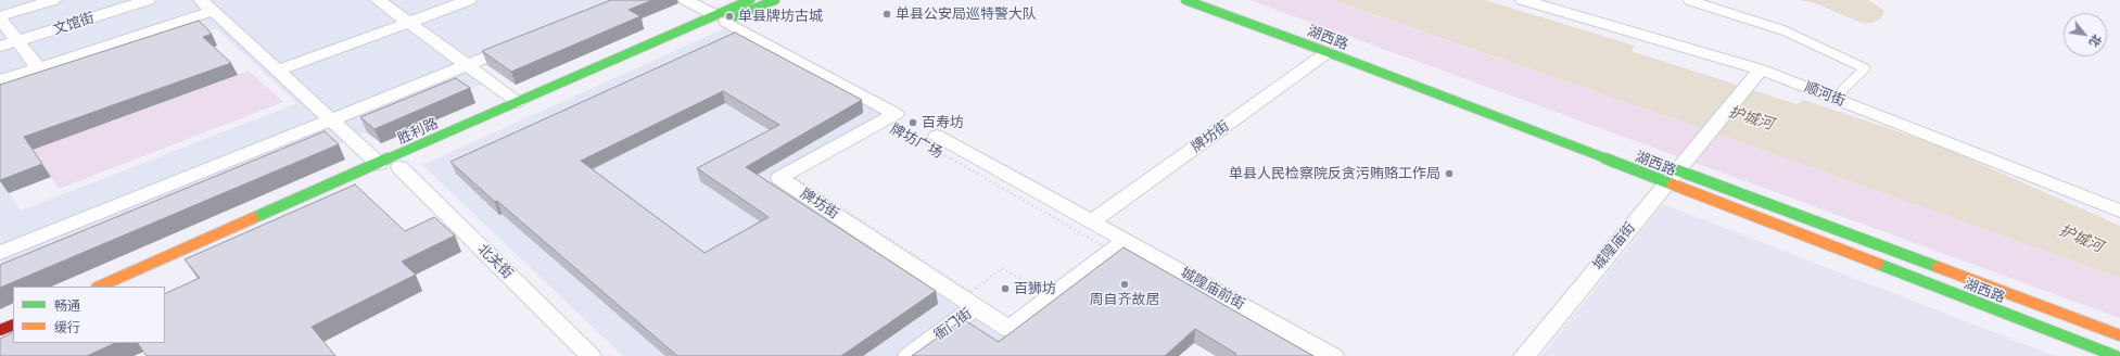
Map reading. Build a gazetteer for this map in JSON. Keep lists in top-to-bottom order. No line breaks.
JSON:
{"streets":{"main road":["湖西路","胜利路"],"street":["文馆街","顺河街","牌坊街","城隍庙街","北关街","城隍庙前街","衙门街"],"path":["牌坊广场"]},"crossings":[["湖西路","牌坊街"],["湖西路","城隍庙街"],["顺河街","城隍庙街"],["胜利路","牌坊街"],["胜利路","北关街"],["牌坊街","牌坊广场"],["牌坊街","城隍庙前街"],["牌坊街","衙门街"],["牌坊广场","衙门街"]],"water":["护城河"],"places":["单县公安局巡特警大队","单县牌坊古城","百寿坊","单县人民检察院反贪污贿赂工作局","周自齐故居","百狮坊"],"legend":["畅通","缓行"],"north":"bottom right"}
